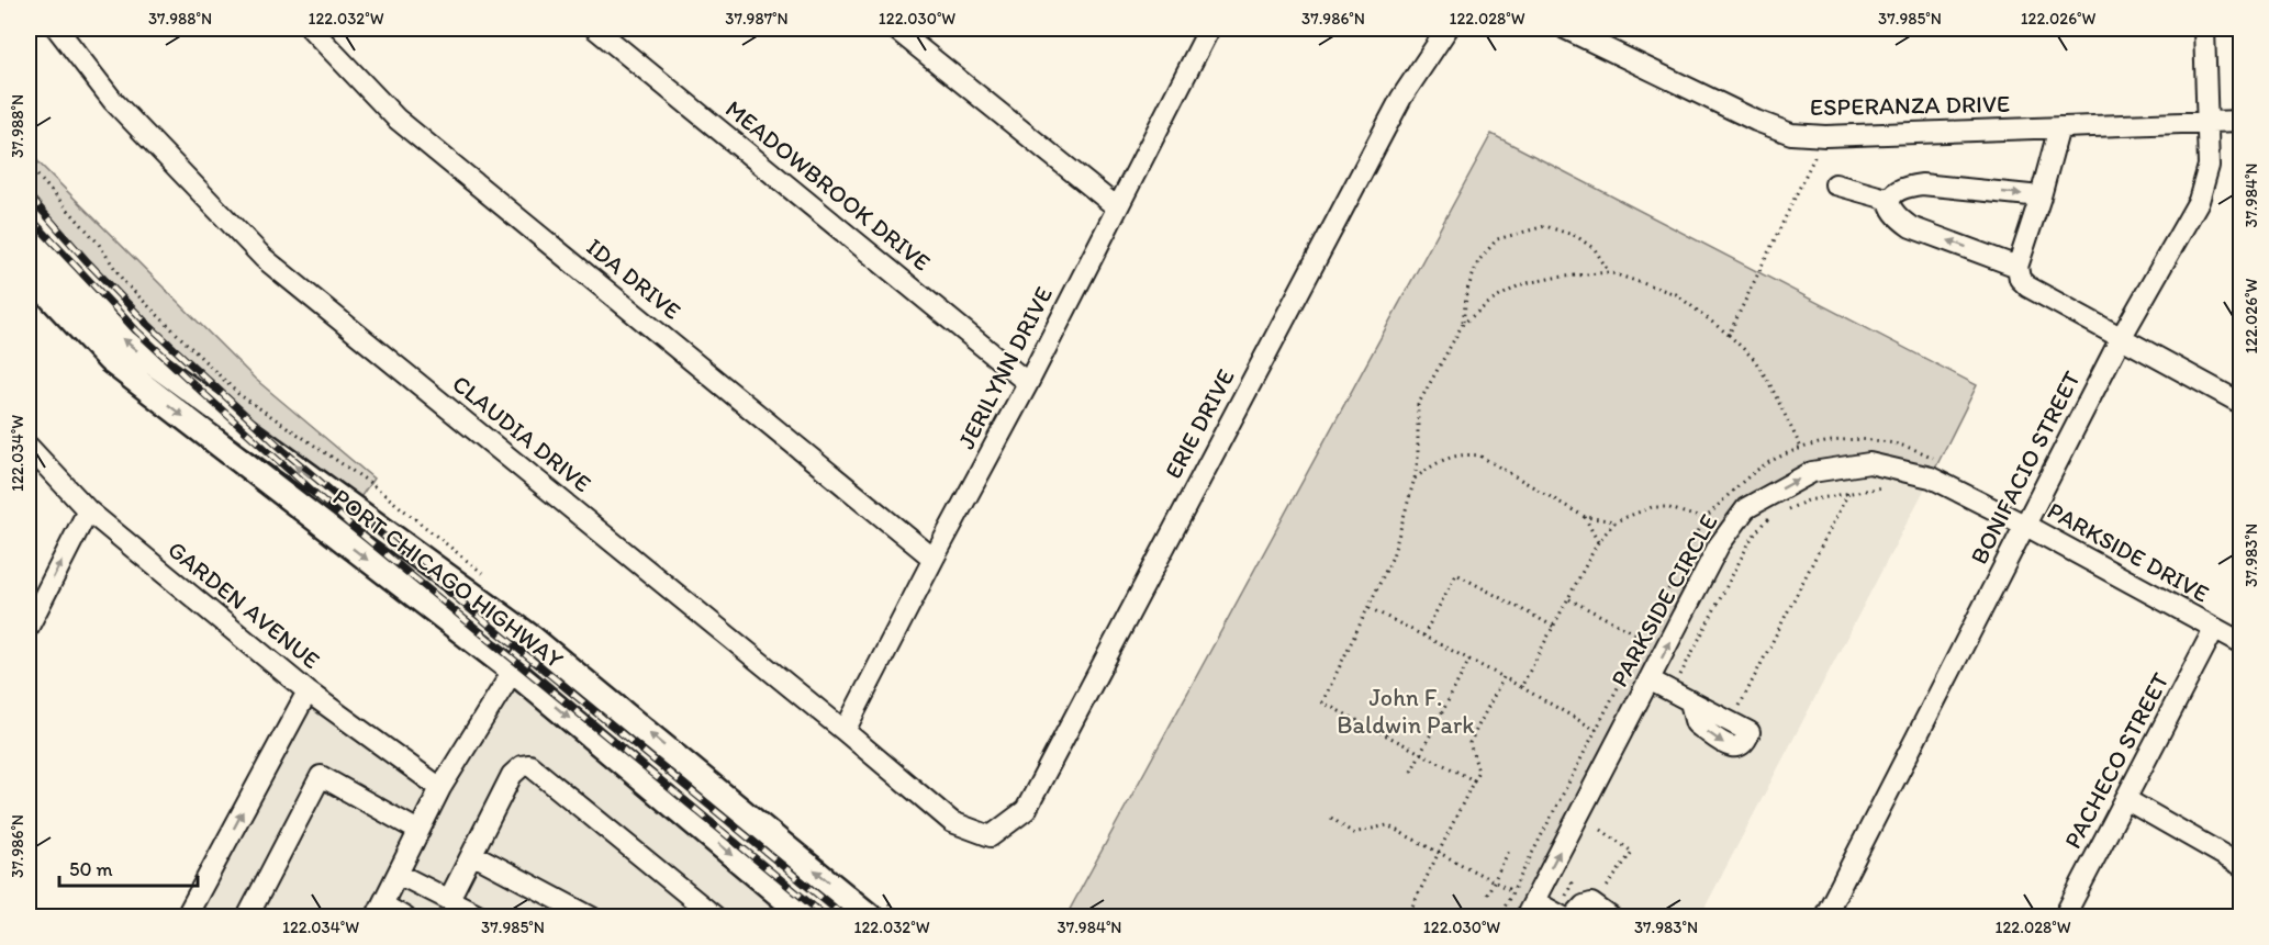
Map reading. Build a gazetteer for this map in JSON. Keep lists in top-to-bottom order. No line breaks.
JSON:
{"streets":{"main road":["PORT CHICAGO HIGHWAY"],"street":["ESPERANZA DRIVE","MEADOWBROOK DRIVE","IDA DRIVE","JERILYNN DRIVE","ERIE DRIVE","CLAUDIA DRIVE","BONIFACIO STREET","PARKSIDE DRIVE","PARKSIDE CIRCLE","GARDEN AVENUE","PACHECO STREET"]},"crossings":[["ESPERANZA DRIVE","BONIFACIO STREET"],["MEADOWBROOK DRIVE","JERILYNN DRIVE"],["IDA DRIVE","JERILYNN DRIVE"],["JERILYNN DRIVE","CLAUDIA DRIVE"],["ERIE DRIVE","CLAUDIA DRIVE"],["BONIFACIO STREET","PARKSIDE DRIVE"],["BONIFACIO STREET","PARKSIDE CIRCLE"],["PARKSIDE DRIVE","PARKSIDE CIRCLE"],["PARKSIDE DRIVE","PACHECO STREET"]],"one_way":["PARKSIDE CIRCLE"],"parks":["John F. Baldwin Park"],"scale_bar":"50 m","coordinates":["37.988°N","122.032°W","37.987°N","122.030°W","37.986°N","122.028°W","37.985°N","122.026°W","37.984°N","122.034°W","37.983°N"]}
